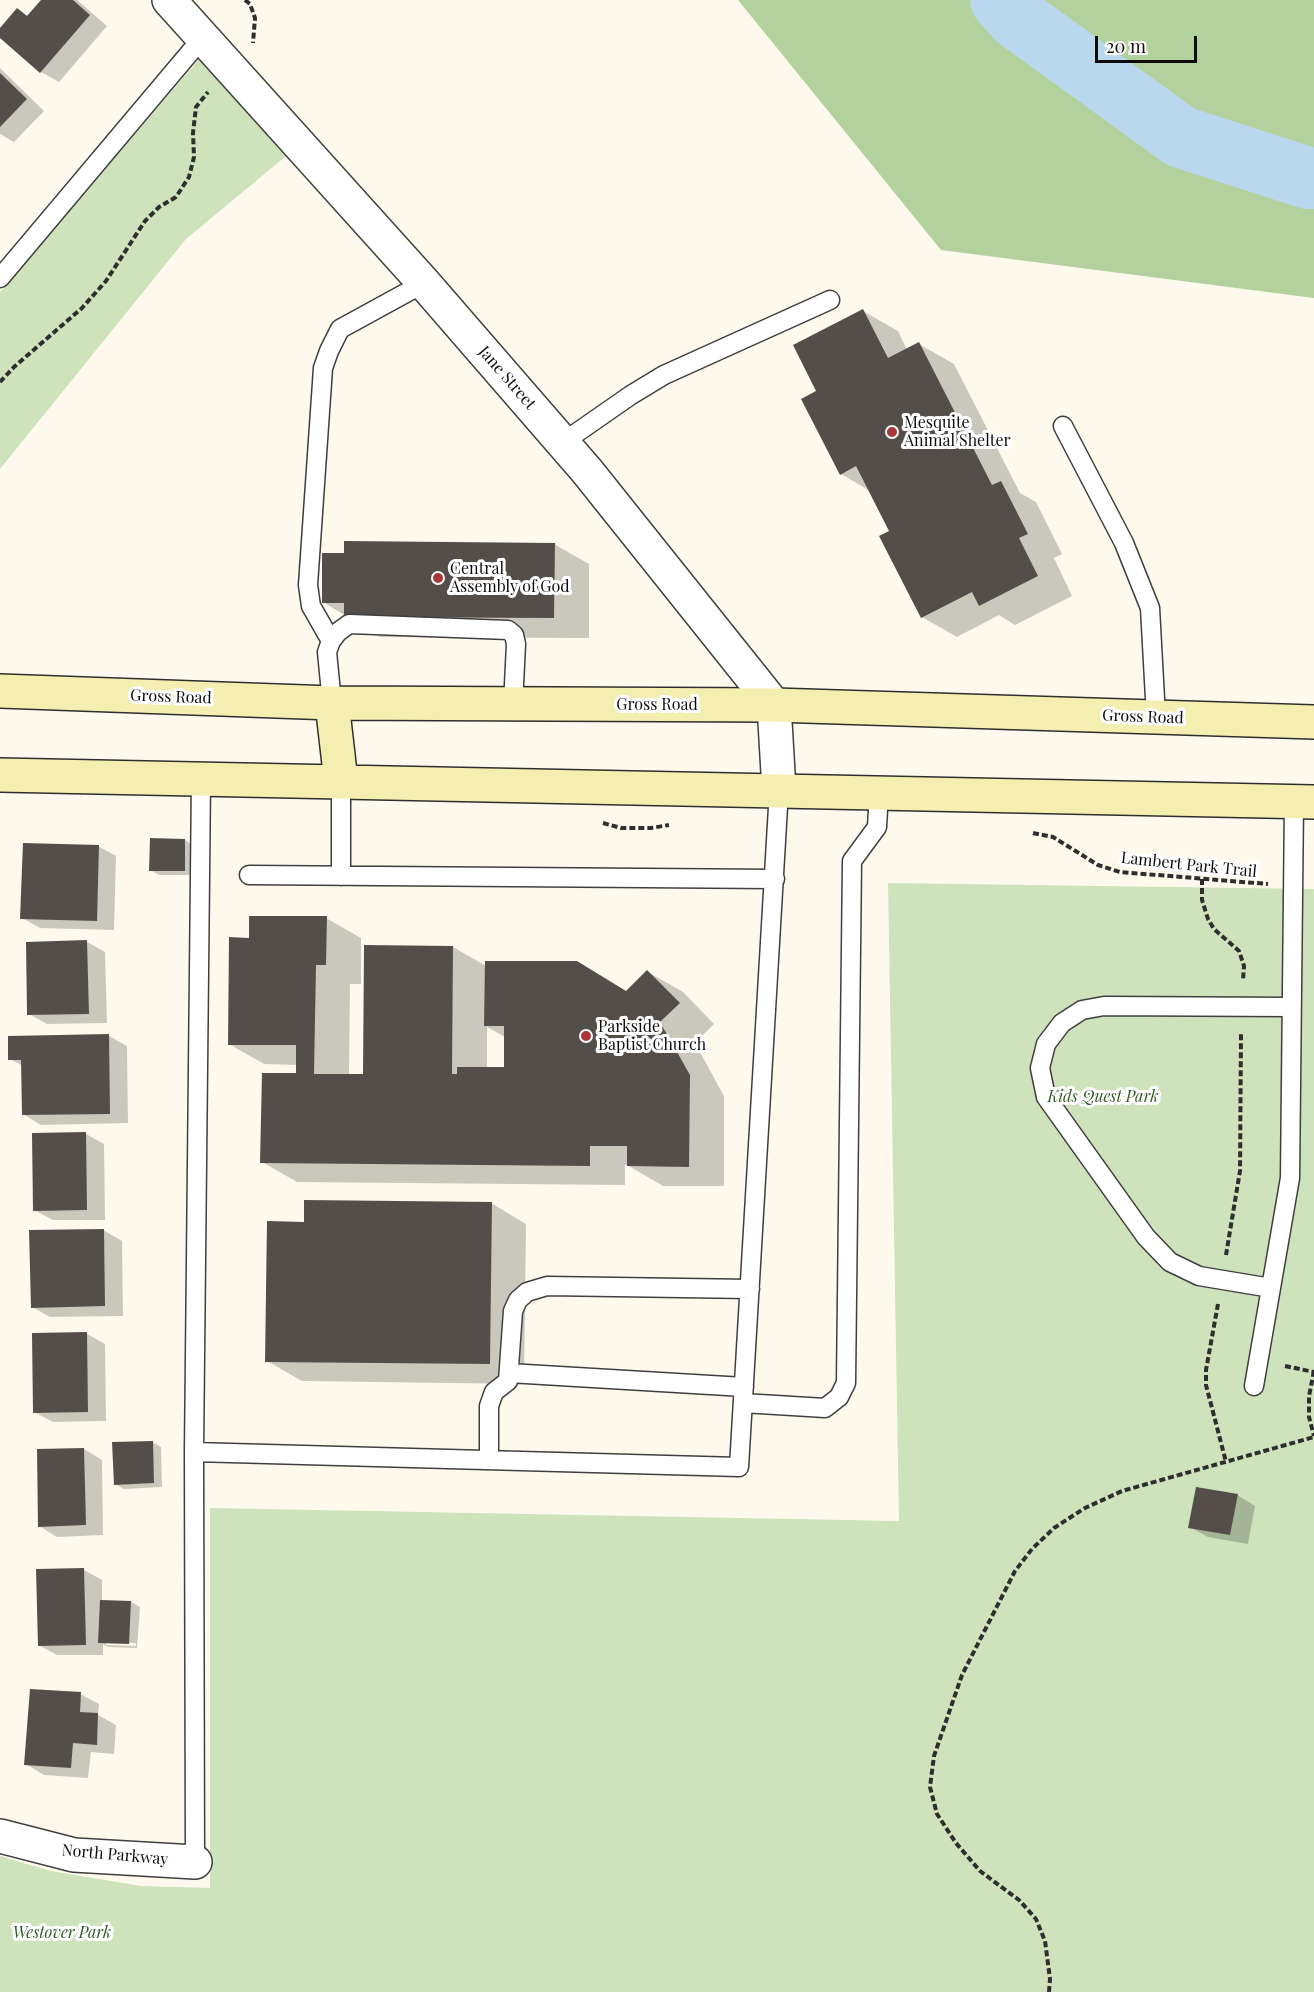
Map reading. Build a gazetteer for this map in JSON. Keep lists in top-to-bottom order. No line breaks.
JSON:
{"streets":{"main road":["Gross Road"],"street":["Jane Street","North Parkway"],"path":["Lambert Park Trail"]},"crossings":[["Jane Street","Gross Road"]],"parks":["Kids Quest Park","Westover Park"],"places":["Mesquite Animal Shelter","Central Assembly of God","Parkside Baptist Church"],"scale_bar":"20 m"}
